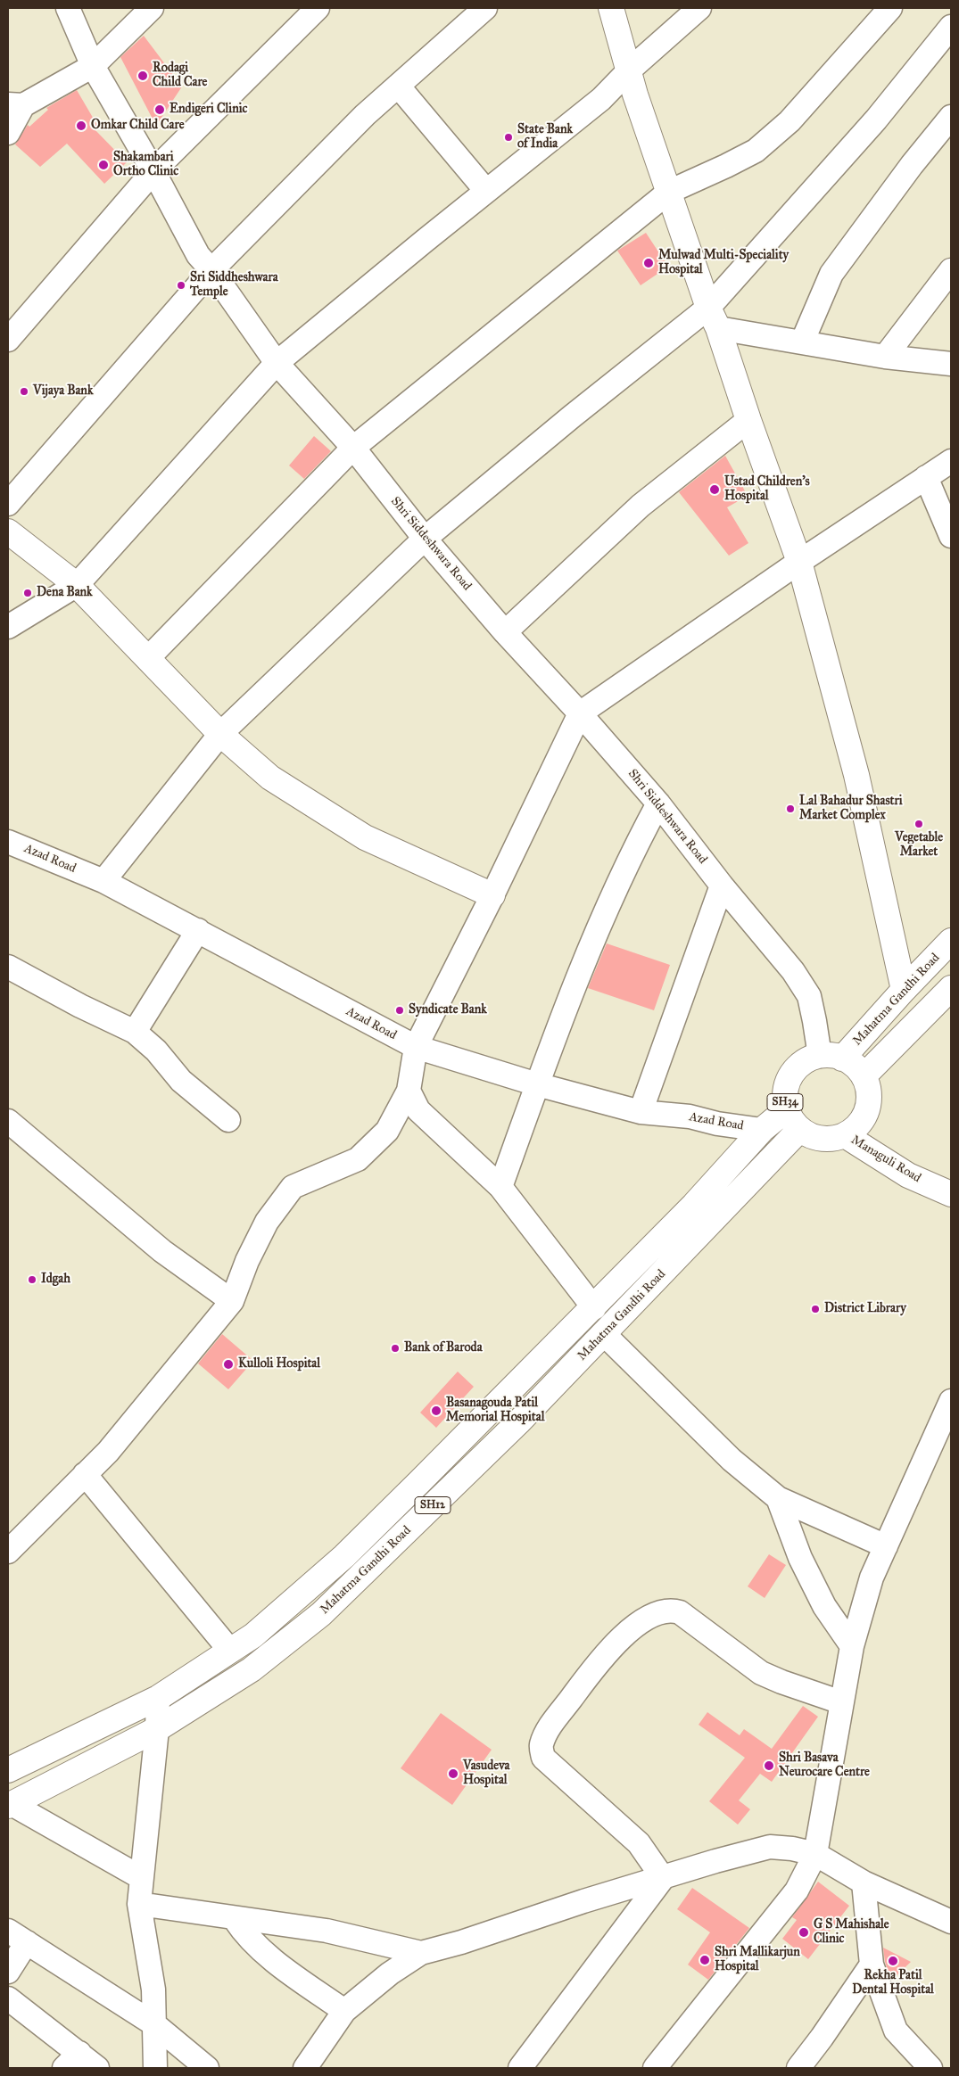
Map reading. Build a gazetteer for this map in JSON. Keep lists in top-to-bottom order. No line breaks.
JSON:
{"streets":{"main road":["Mahatma Gandhi Road","SH34","Managuli Road","SH12"],"street":["Shri Siddeshwara Road","Azad Road"]},"crossings":[["Shri Siddeshwara Road","Mahatma Gandhi Road"],["Shri Siddeshwara Road","SH34"],["Shri Siddeshwara Road","Managuli Road"],["Azad Road","Mahatma Gandhi Road"],["Mahatma Gandhi Road","SH34"],["Mahatma Gandhi Road","Managuli Road"],["SH34","Managuli Road"]],"places":["Rodagi Child Care","Endigeri Clinic","Omkar Child Care","State Bank of India","Shakambari Ortho Clinic","Mulwad Multi-Speciality Hospital","Sri Siddheshwara Temple","Vijaya Bank","Ustad Children's Hospital","Dena Bank","Lal Bahadur Shastri Market Complex","Vegetable Market","Syndicate Bank","Idgah","District Library","Bank of Baroda","Kulloli Hospital","Basanagouda Patil Memorial Hospital","Shri Basava Neurocare Centre","Vasudeva Hospital","G S Mahishale Clinic","Shri Mallikarjun Hospital","Rekha Patil Dental Hospital"]}
